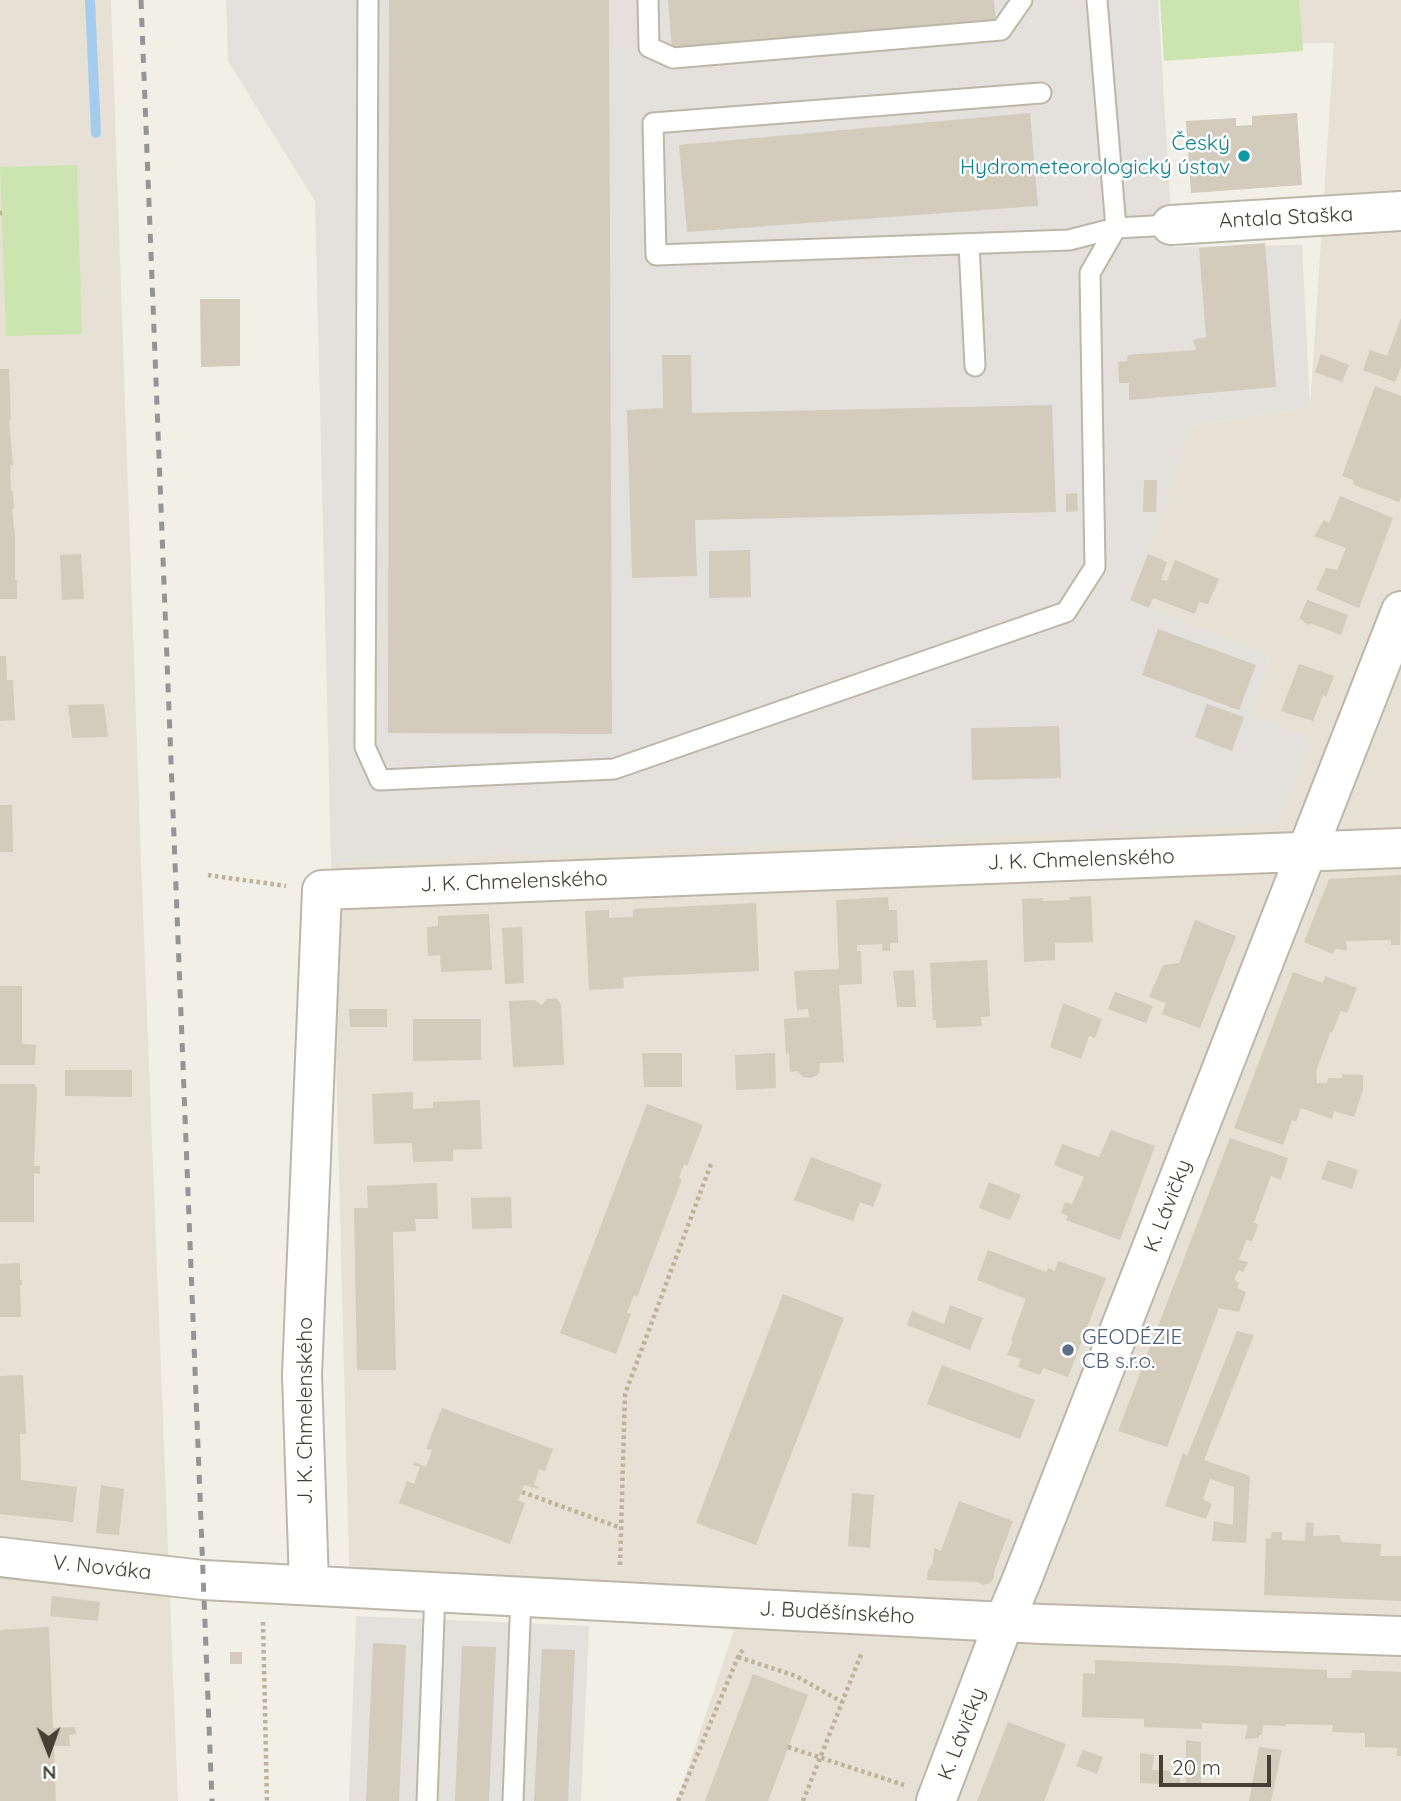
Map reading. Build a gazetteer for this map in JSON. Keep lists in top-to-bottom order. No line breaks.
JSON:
{"streets":{"street":["Antala Staška","J. K. Chmelenského","K. Lávičky","V. Nováka","J. Buděšínského"]},"crossings":[["J. K. Chmelenského","K. Lávičky"],["J. K. Chmelenského","V. Nováka"],["J. K. Chmelenského","J. Buděšínského"],["K. Lávičky","J. Buděšínského"],["V. Nováka","J. Buděšínského"]],"places":["Český Hydrometeorologický ústav","GEODÉZIE CB s.r.o."],"scale_bar":"20 m","north":"bottom"}
